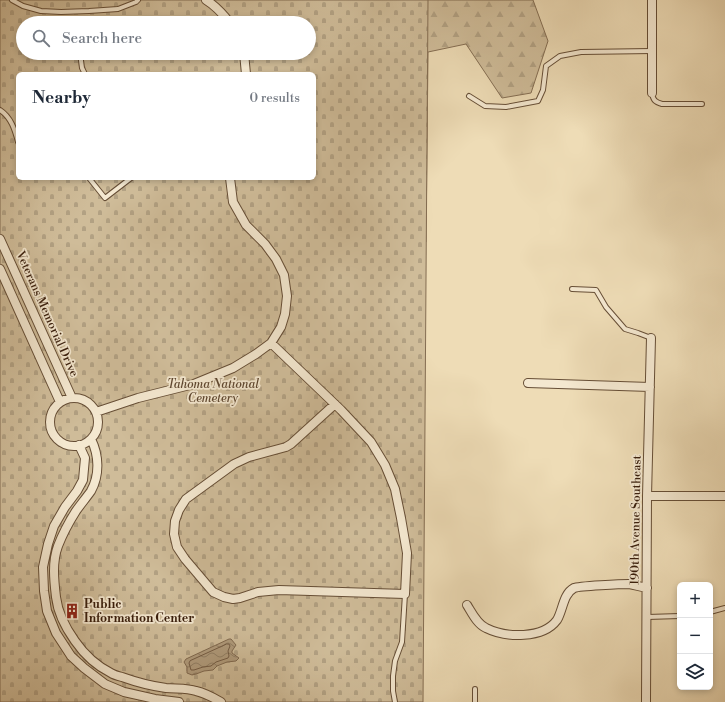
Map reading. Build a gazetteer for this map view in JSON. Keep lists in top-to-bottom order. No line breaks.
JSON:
{"streets":{"street":["Veterans Memorial Drive","190th Avenue Southeast"]},"parks":["Tahoma National Cemetery"],"places":{"building":["Public Information Center"]},"page":{"search":"Search here","heading":["Nearby","0 results"],"map_buttons":["+","−"]}}
